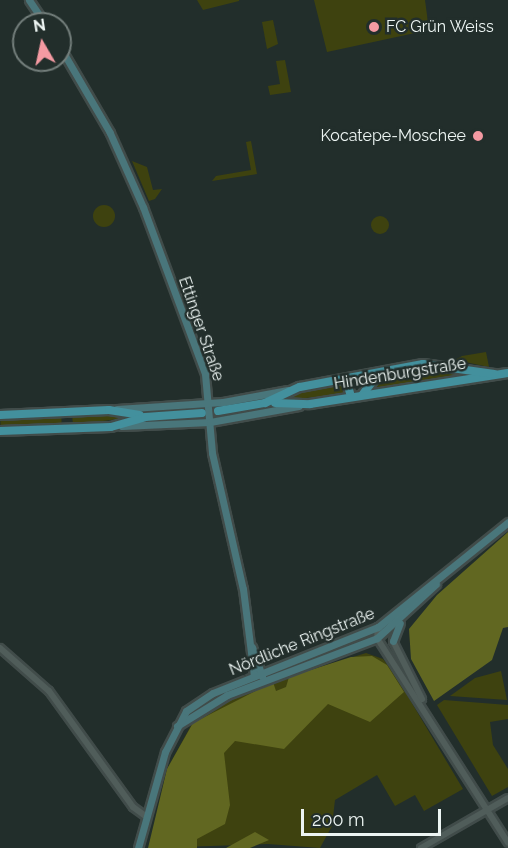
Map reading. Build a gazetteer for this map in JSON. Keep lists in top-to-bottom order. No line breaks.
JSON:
{"streets":{"main road":["Ettinger Straße","Hindenburgstraße","Nördliche Ringstraße"]},"crossings":[["Ettinger Straße","Hindenburgstraße"],["Ettinger Straße","Nördliche Ringstraße"]],"places":["FC Grün Weiss","Kocatepe-Moschee"],"scale_bar":"200 m","north":"top"}
